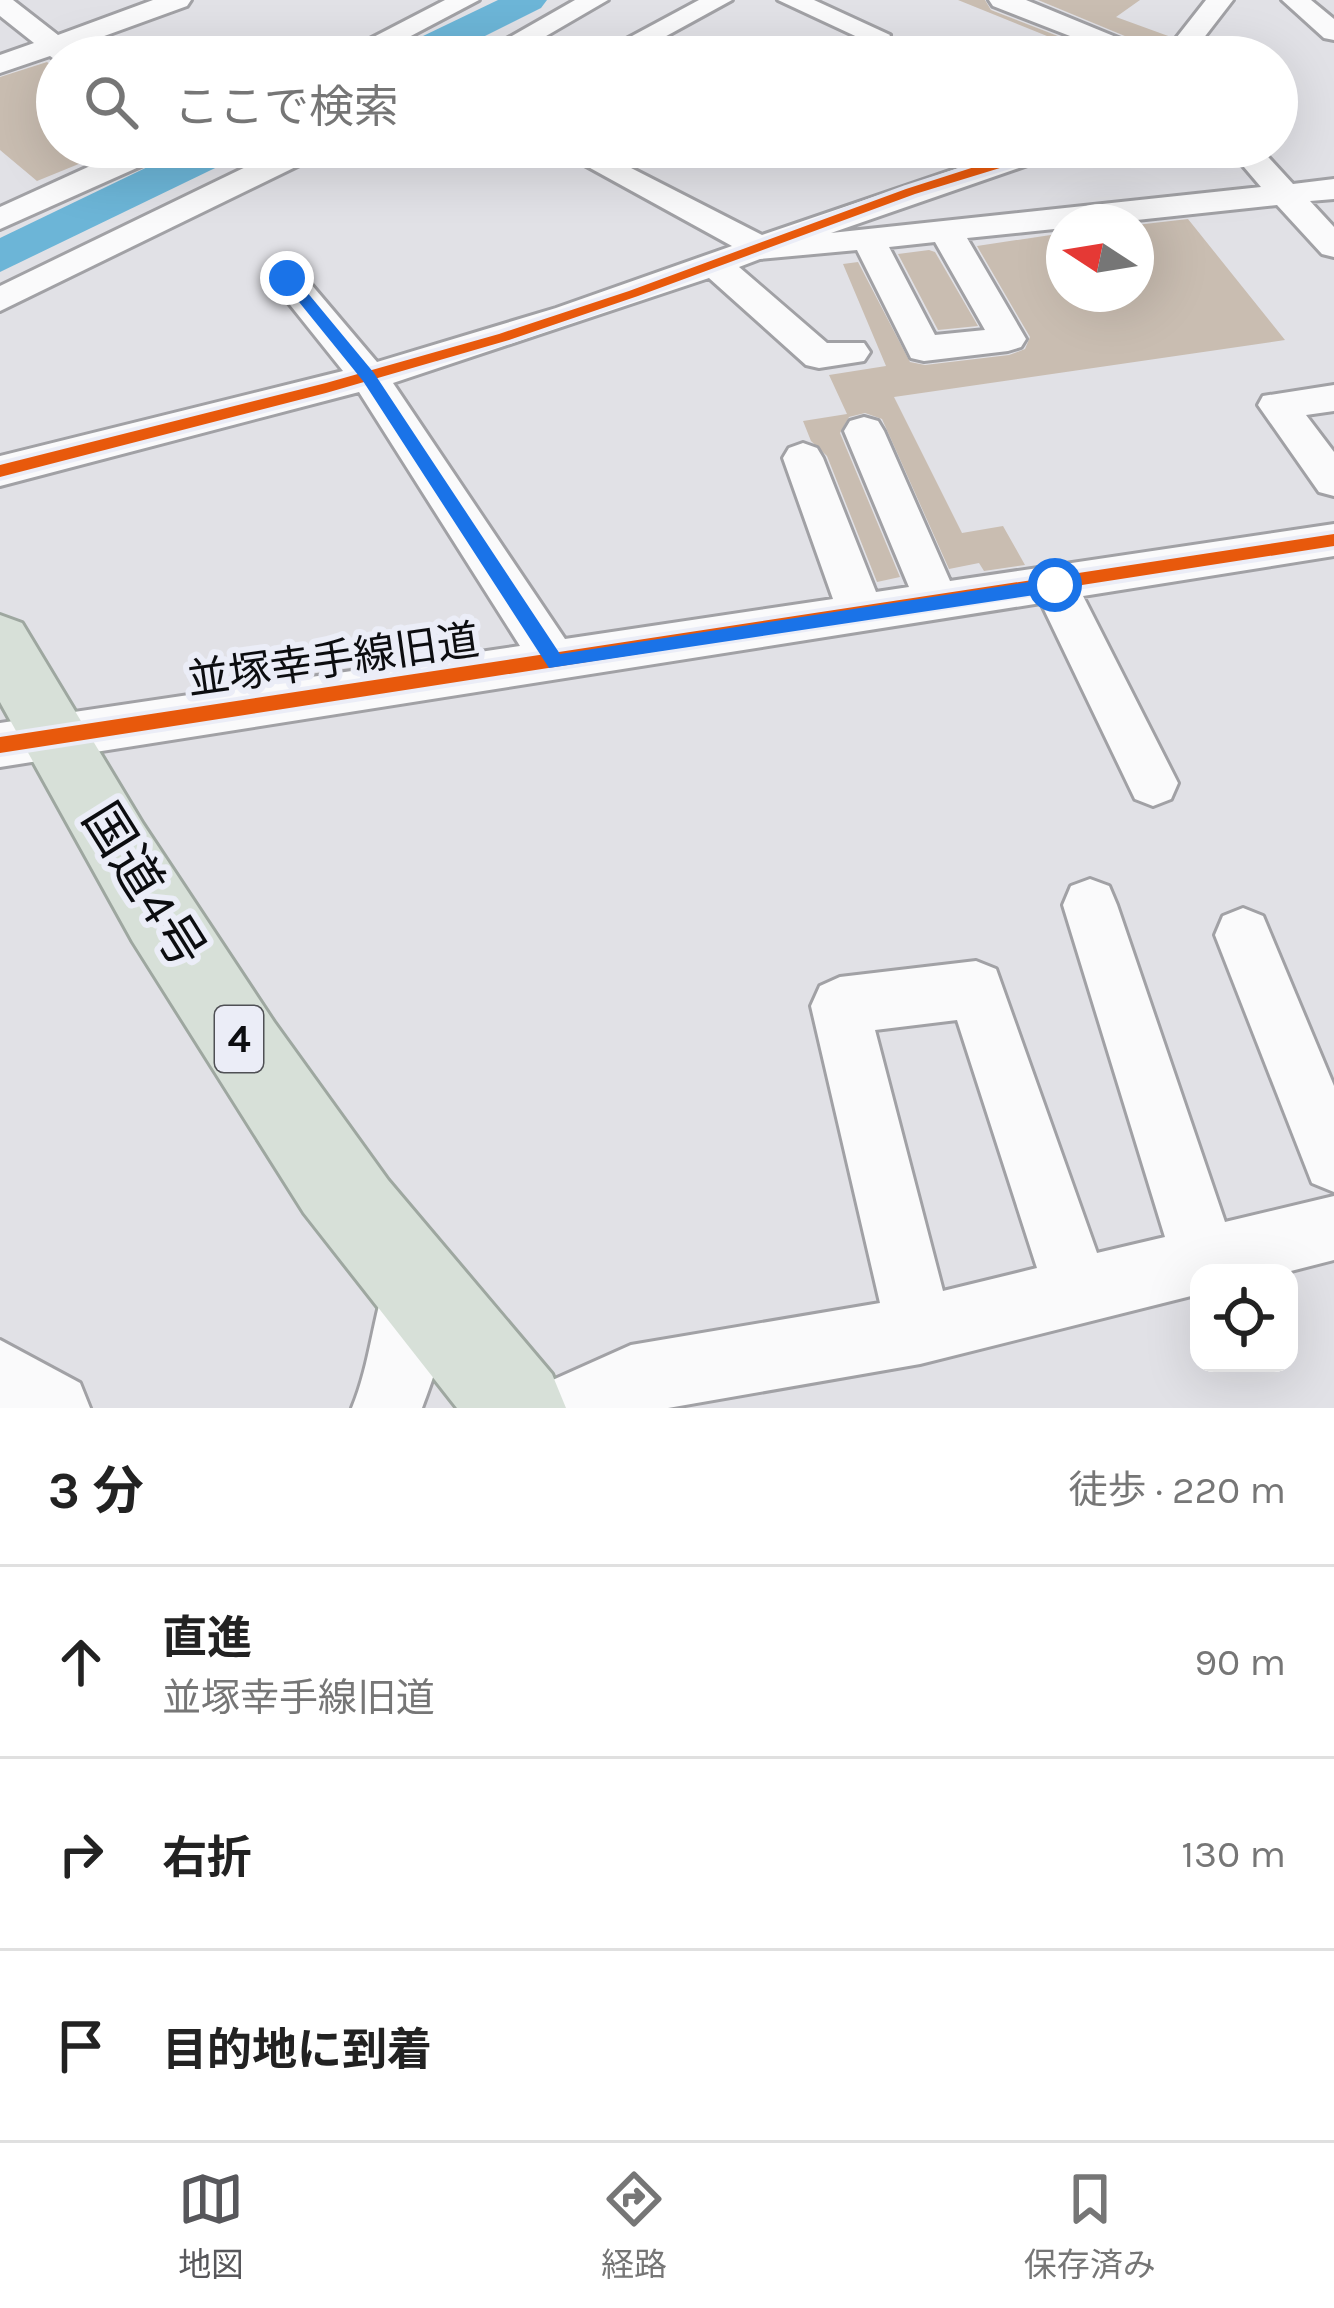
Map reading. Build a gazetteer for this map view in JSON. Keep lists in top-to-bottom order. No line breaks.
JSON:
{"streets":{"highway":["国道4号","4"],"street":["並塚幸手線旧道"]},"crossings":[["並塚幸手線旧道","国道4号"]],"north":"left","page":{"search":"ここで検索","heading":["3 分","徒歩 · 220 m"],"list":[["直進","並塚幸手線旧道","90 m"],["右折","130 m"],"目的地に到着"],"nav":["地図","経路","保存済み"]}}
